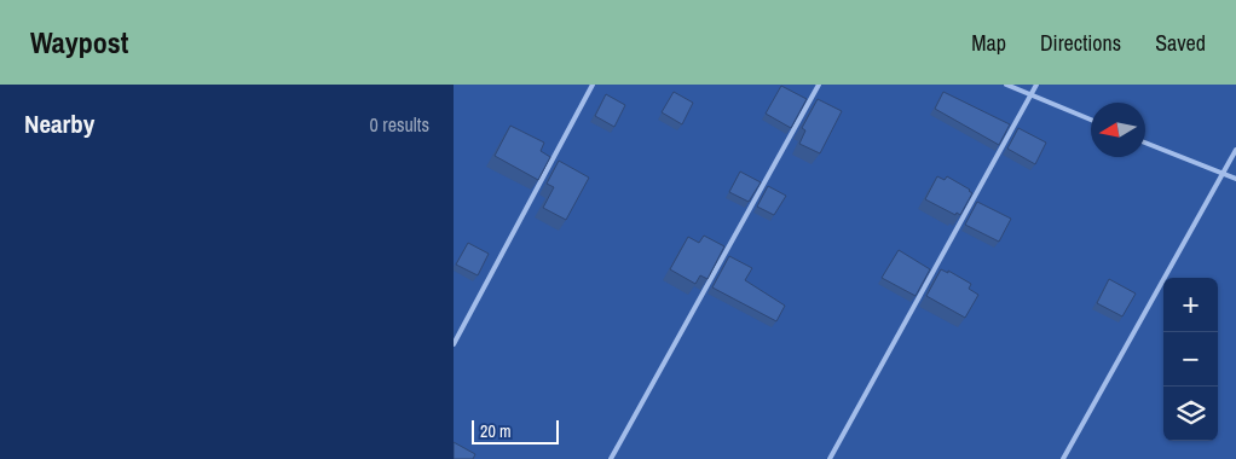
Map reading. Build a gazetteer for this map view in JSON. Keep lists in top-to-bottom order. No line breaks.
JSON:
{"scale_bar":"20 m","north":"left","page":{"header":"Waypost","nav":["Map","Directions","Saved"],"heading":["Nearby","0 results"],"map_buttons":["+","−"],"scale":"20 m"}}
